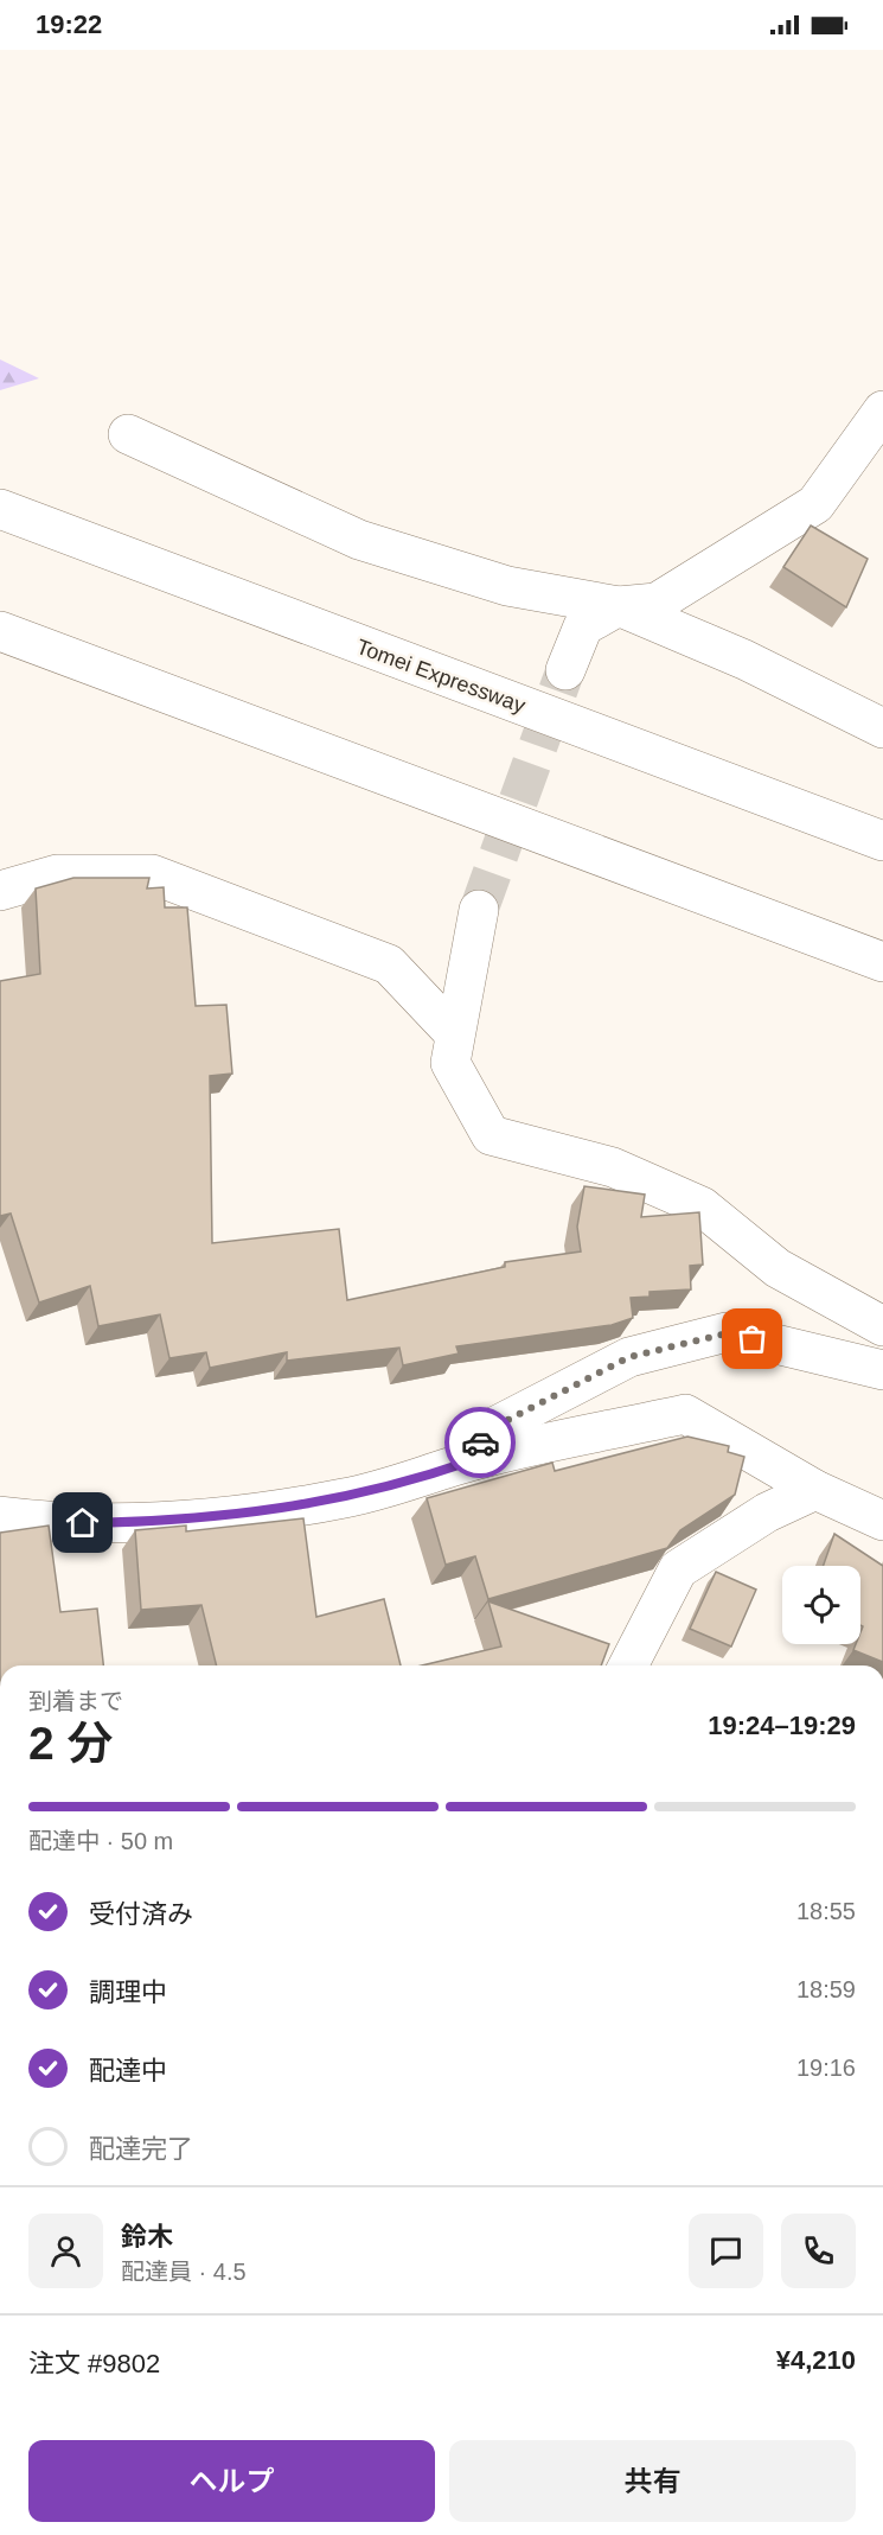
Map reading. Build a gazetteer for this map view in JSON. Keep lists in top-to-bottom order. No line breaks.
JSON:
{"streets":{"main road":["Tomei Expressway"]},"page":{"status":"19:22","heading":["2 分","到着まで","19:24–19:29"],"panel":["鈴木","配達員 · 4.5","注文 #9802","¥4,210"],"bar":"配達中 · 50 m","list":[["受付済み","18:55"],["調理中","18:59"],["配達中","19:16"],"配達完了"],"buttons":["ヘルプ","共有"]}}
